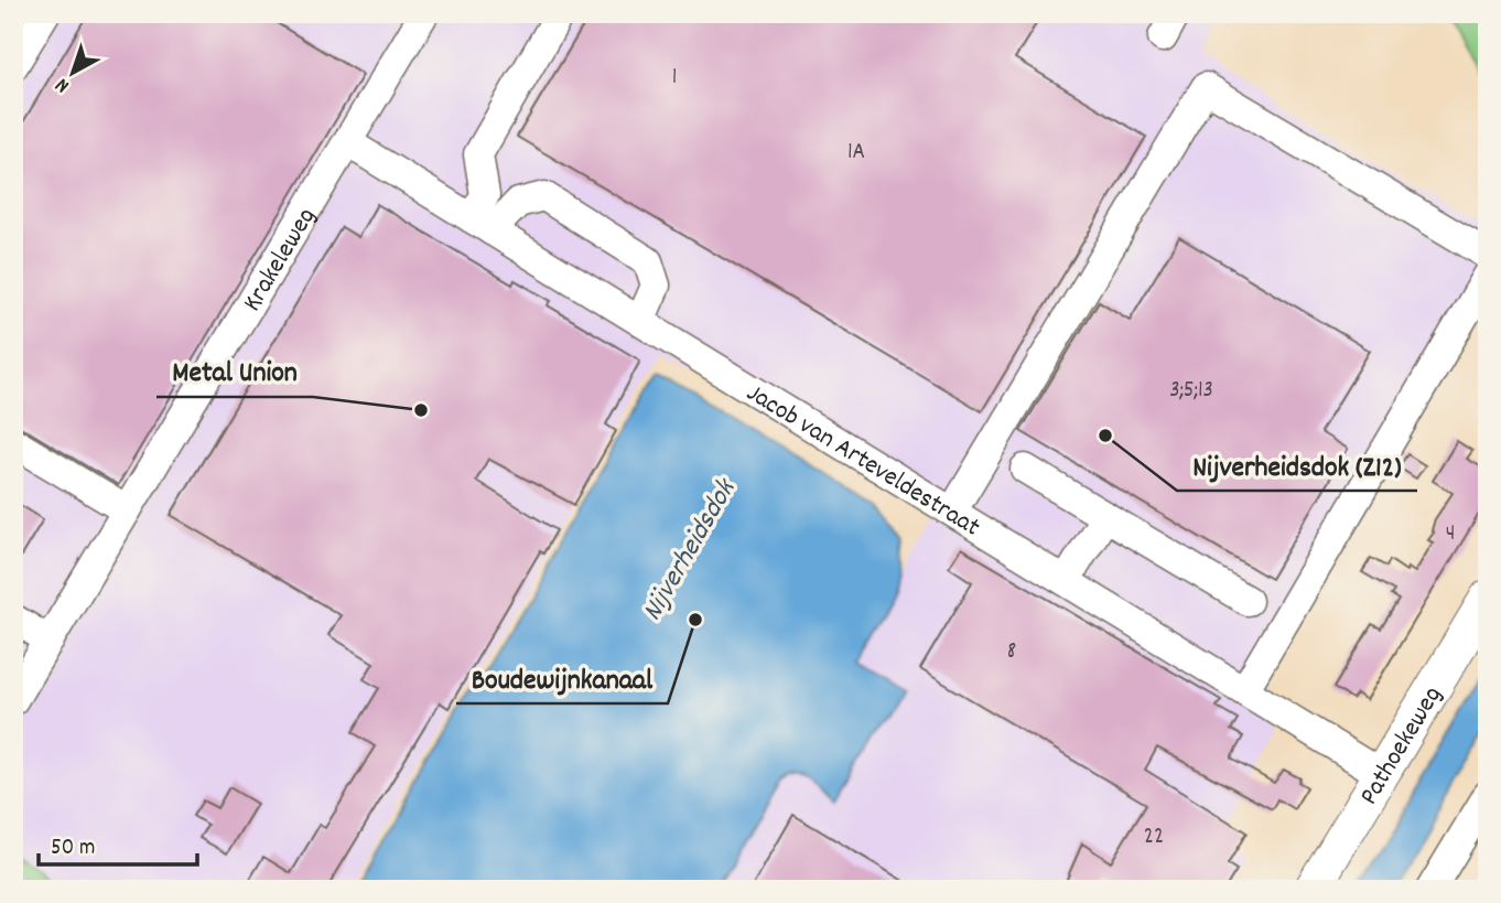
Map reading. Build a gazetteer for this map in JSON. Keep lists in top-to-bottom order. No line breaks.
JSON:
{"streets":{"main road":["Pathoekeweg"],"street":["Krakeleweg","Jacob van Arteveldestraat"]},"crossings":[["Krakeleweg","Jacob van Arteveldestraat"],["Jacob van Arteveldestraat","Pathoekeweg"]],"water":["Nijverheidsdok"],"places":["Metal Union","Nijverheidsdok (Z12)","Boudewijnkanaal"],"house_numbers":["1","1A","3;5;13","4","8","22"],"scale_bar":"50 m","north":"bottom left"}
